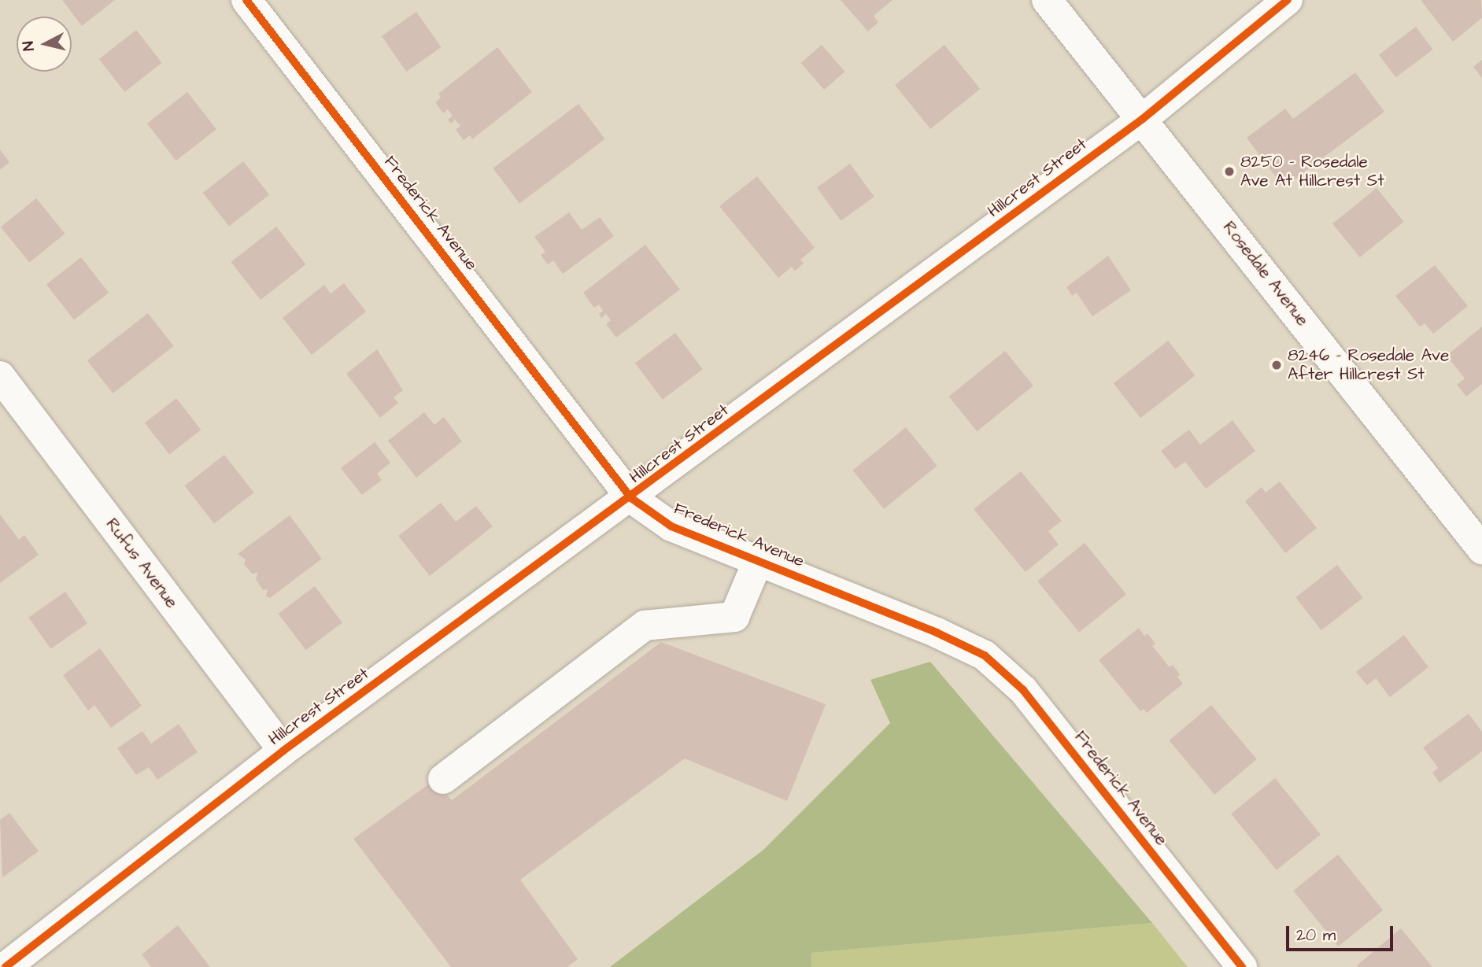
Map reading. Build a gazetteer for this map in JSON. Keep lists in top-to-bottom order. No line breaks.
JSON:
{"streets":{"street":["Hillcrest Street","Frederick Avenue","Rosedale Avenue","Rufus Avenue"]},"crossings":[["Hillcrest Street","Frederick Avenue"],["Hillcrest Street","Rosedale Avenue"],["Hillcrest Street","Rufus Avenue"]],"places":["8250 - Rosedale Ave At Hillcrest St","8246 - Rosedale Ave After Hillcrest St"],"scale_bar":"20 m","north":"left"}
